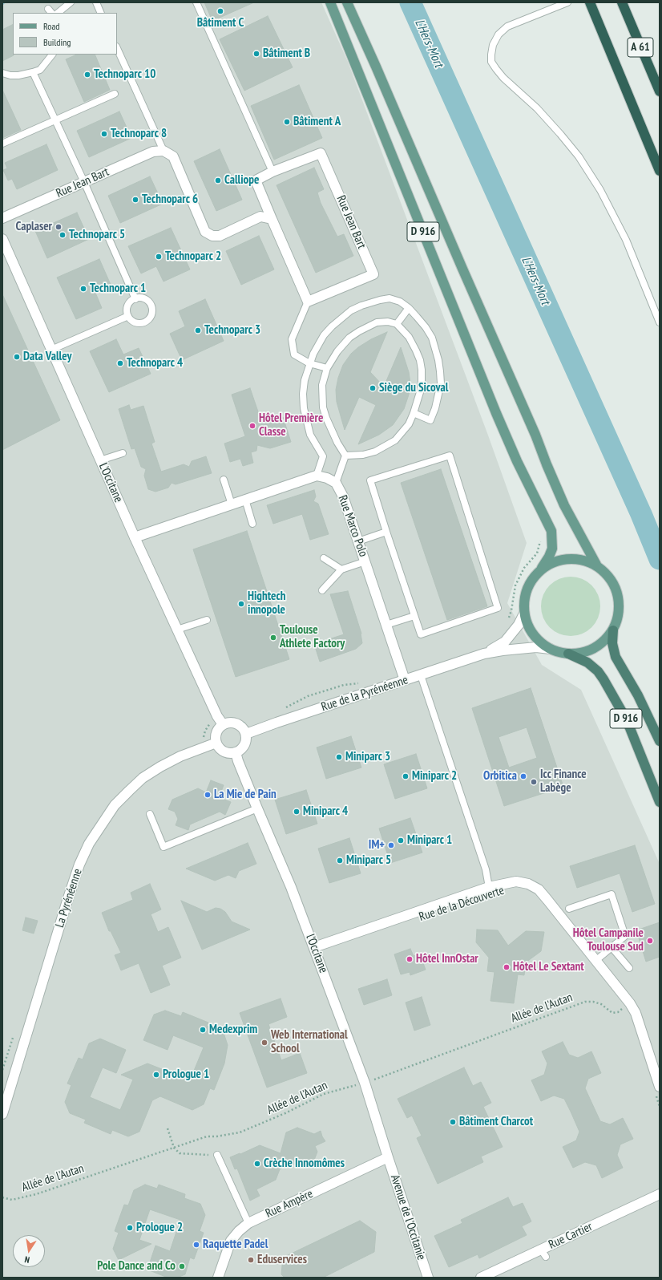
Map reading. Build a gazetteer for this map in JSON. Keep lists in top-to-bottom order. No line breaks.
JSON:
{"streets":{"highway":["A 61","D 916"],"street":["Rue Jean Bart","L'Occitane","Rue Marco Polo","Rue de la Pyrénéenne","La Pyrénéenne","Rue de la Découverte","l'Occitane","Rue Ampère","Avenue de l'Occitanie","Rue Cartier"],"path":["Allée de l'Autan"]},"crossings":[["D 916","Rue de la Pyrénéenne"],["L'Occitane","Rue de la Pyrénéenne"],["L'Occitane","La Pyrénéenne"],["L'Occitane","l'Occitane"],["Rue Marco Polo","Rue de la Pyrénéenne"],["Rue de la Pyrénéenne","La Pyrénéenne"],["Rue de la Pyrénéenne","l'Occitane"],["La Pyrénéenne","l'Occitane"],["Rue de la Découverte","l'Occitane"],["Rue de la Découverte","Allée de l'Autan"],["l'Occitane","Allée de l'Autan"],["l'Occitane","Rue Ampère"],["l'Occitane","Avenue de l'Occitanie"],["Rue Ampère","Avenue de l'Occitanie"]],"water":["L'Hers-Mort"],"places":["Bâtiment C","Bâtiment B","Technoparc 10","Bâtiment A","Technoparc 8","Calliope","Technoparc 6","Caplaser","Technoparc 5","Technoparc 2","Technoparc 1","Technoparc 3","Data Valley","Technoparc 4","Siège du Sicoval","Hôtel Première Classe","Hightech innopole","Toulouse Athlete Factory","Miniparc 3","Miniparc 2","Orbitica","Icc Finance Labège","La Mie de Pain","Miniparc 4","Miniparc 1","IM+","Miniparc 5","Hôtel Campanile Toulouse Sud","Hôtel InnOstar","Hôtel Le Sextant","Medexprim","Web International School","Prologue 1","Bâtiment Charcot","Crèche Innomômes","Prologue 2","Raquette Padel","Eduservices","Pole Dance and Co"],"legend":["Road","Building"],"north":"bottom"}
